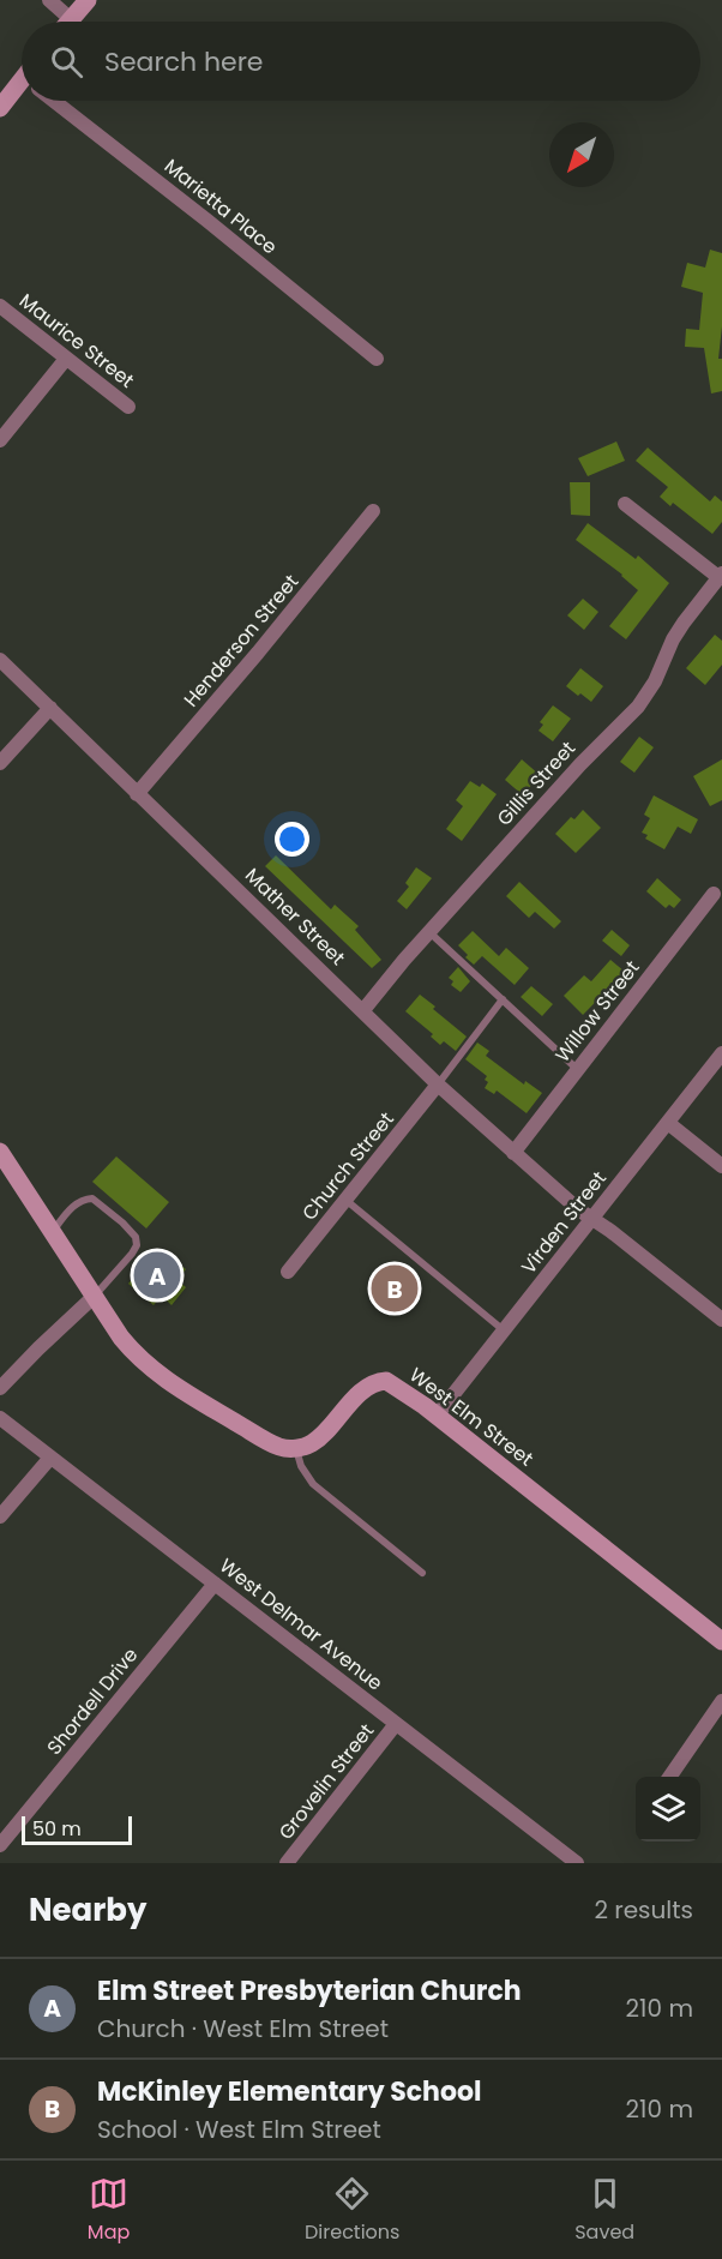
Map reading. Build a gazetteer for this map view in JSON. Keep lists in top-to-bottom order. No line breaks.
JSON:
{"streets":{"street":["Marietta Place","Maurice Street","Henderson Street","Gillis Street","Mather Street","Willow Street","Church Street","Virden Street","West Elm Street","West Delmar Avenue","Shordell Drive","Grovelin Street"]},"crossings":[["Henderson Street","Mather Street"],["Gillis Street","Mather Street"],["Mather Street","Willow Street"],["Mather Street","Church Street"],["Mather Street","Virden Street"],["Virden Street","West Elm Street"],["West Delmar Avenue","Shordell Drive"],["West Delmar Avenue","Grovelin Street"]],"scale_bar":"50 m","north":"bottom left","page":{"search":"Search here","pins":["A","B"],"scale":"50 m","heading":["Nearby","2 results"],"list":[{"mark":"A","name":"Elm Street Presbyterian Church","note":"Church · West Elm Street","value":"210 m"},{"mark":"B","name":"McKinley Elementary School","note":"School · West Elm Street","value":"210 m"}],"nav":["Map","Directions","Saved"]}}
